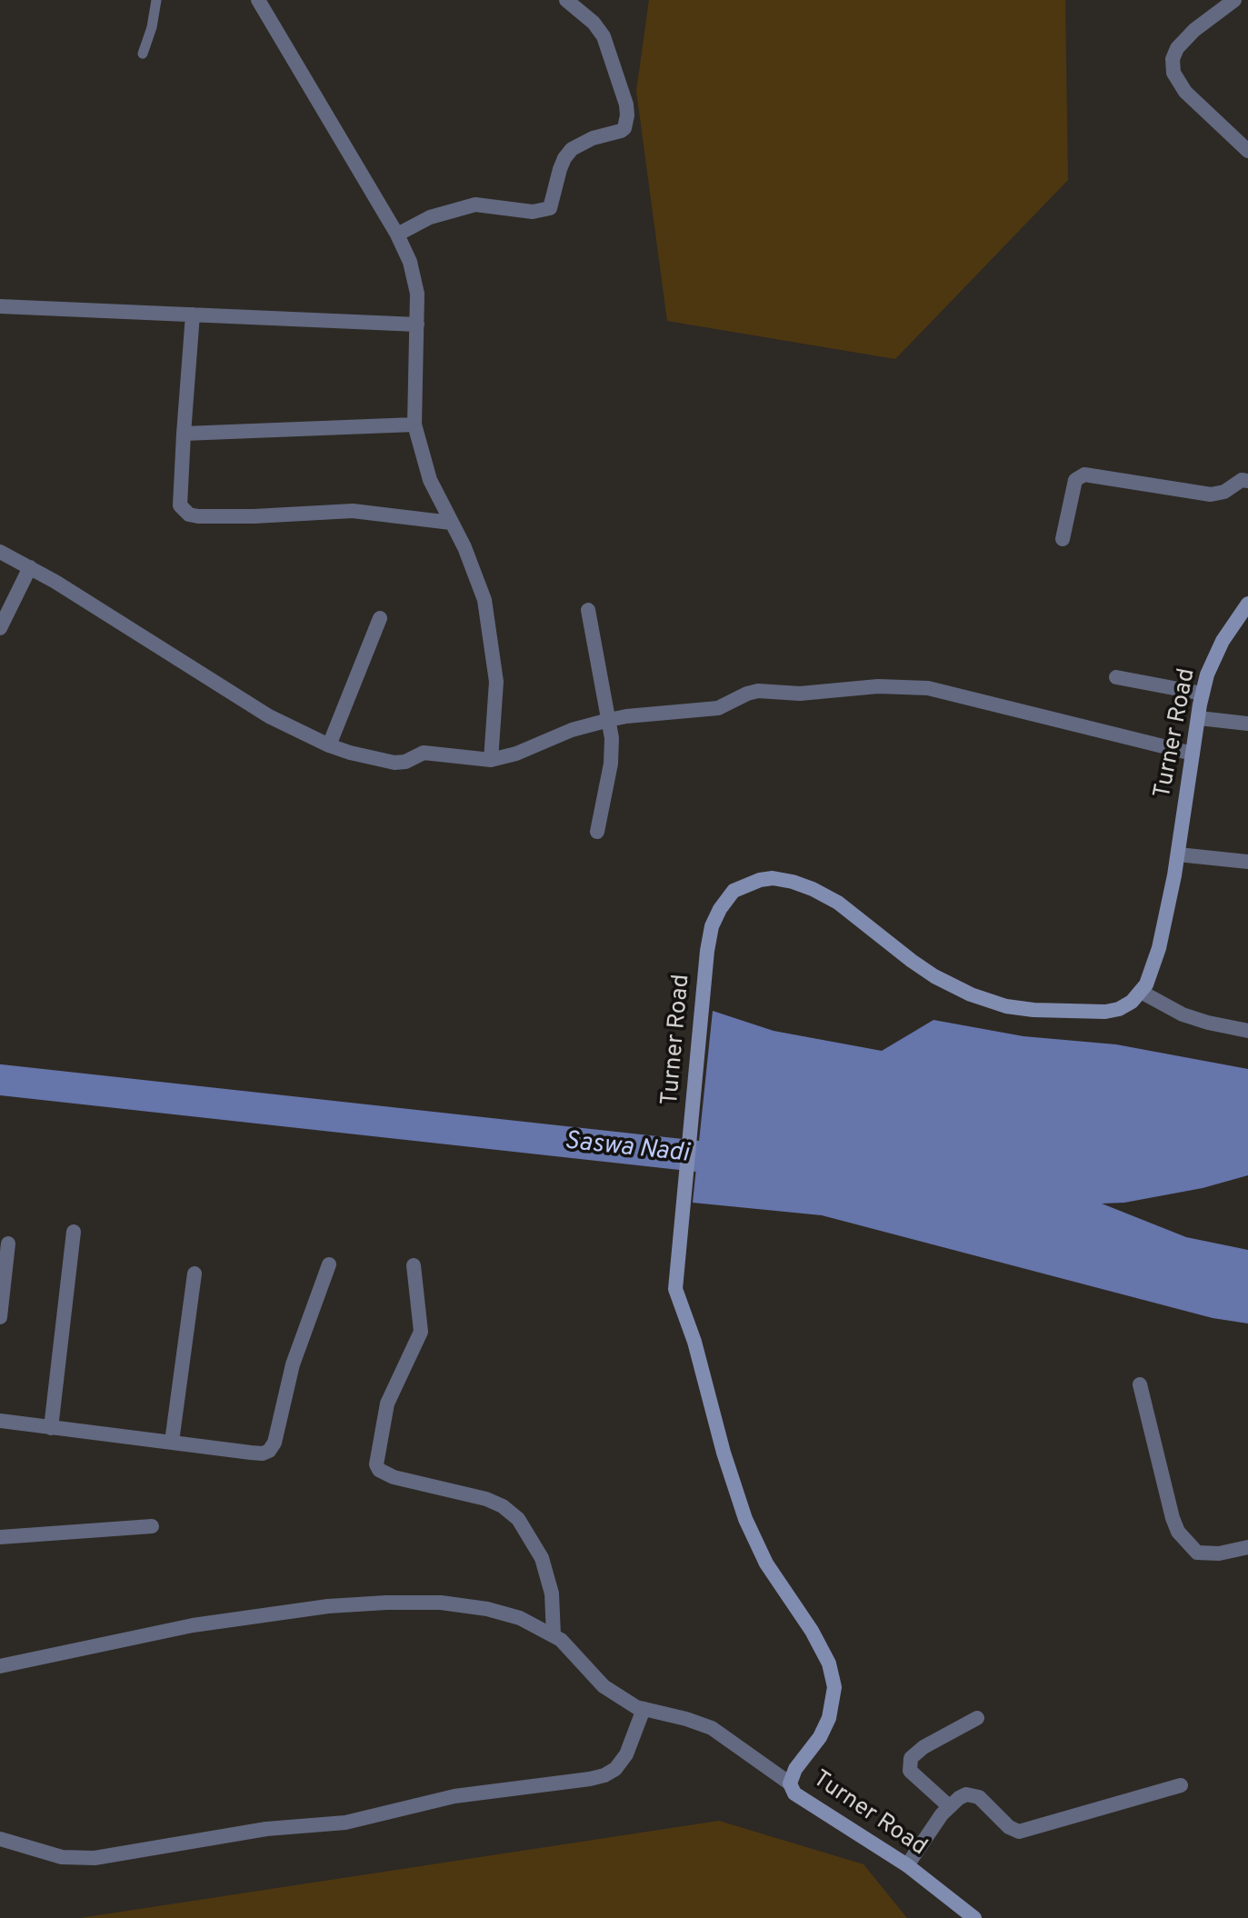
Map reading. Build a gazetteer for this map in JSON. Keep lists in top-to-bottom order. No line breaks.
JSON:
{"streets":{"main road":["Turner Road"]},"water":["Saswa Nadi"]}
